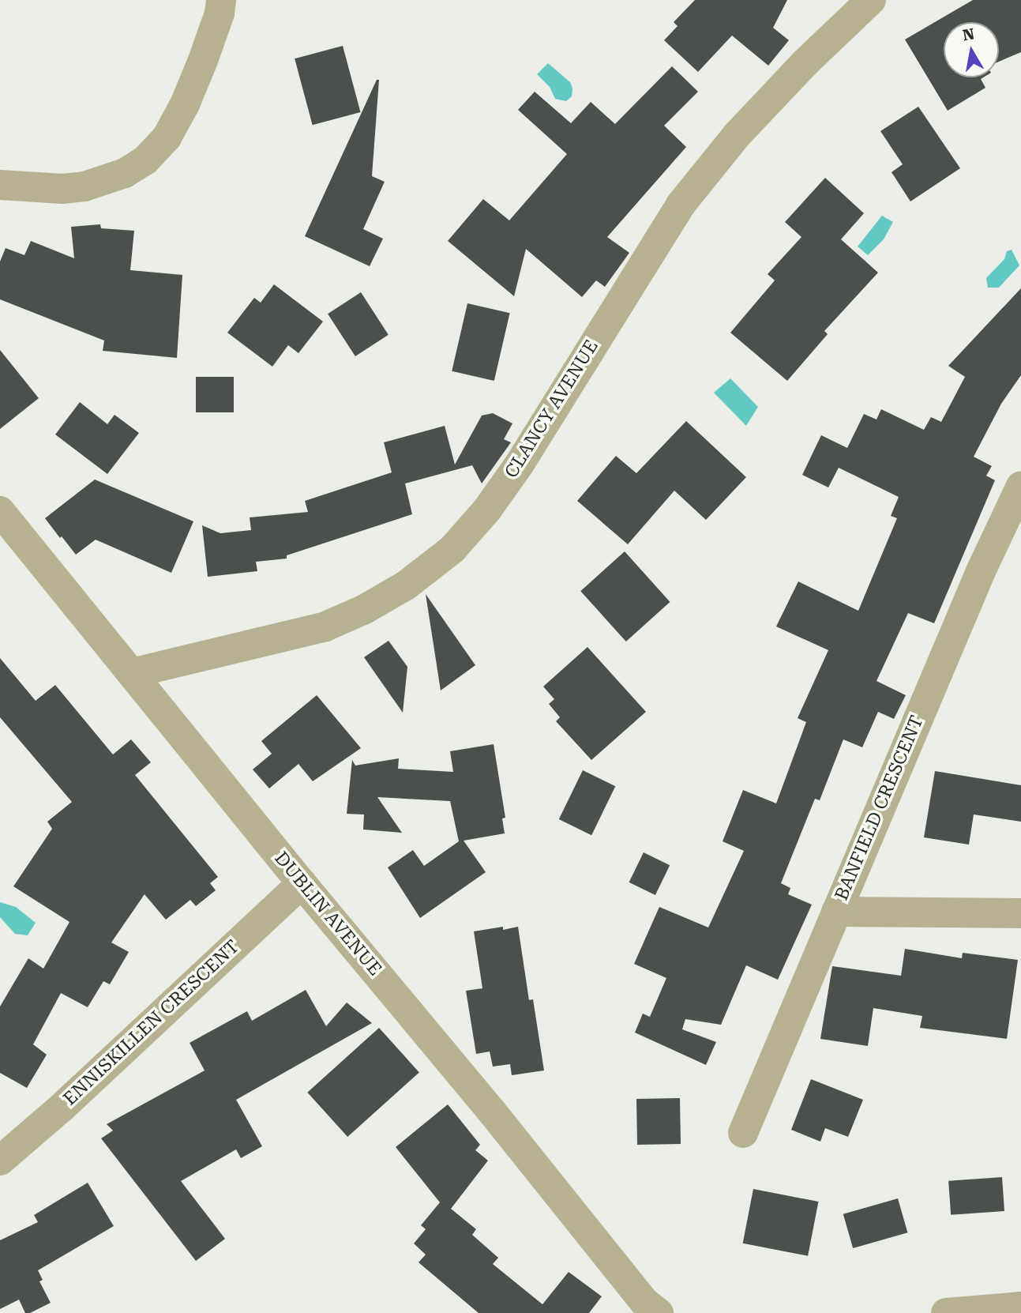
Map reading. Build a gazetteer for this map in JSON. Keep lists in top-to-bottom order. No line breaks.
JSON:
{"streets":{"street":["CLANCY AVENUE","BANFIELD CRESCENT","DUBLIN AVENUE","ENNISKILLEN CRESCENT"]},"crossings":[["CLANCY AVENUE","DUBLIN AVENUE"],["DUBLIN AVENUE","ENNISKILLEN CRESCENT"]],"north":"top"}
